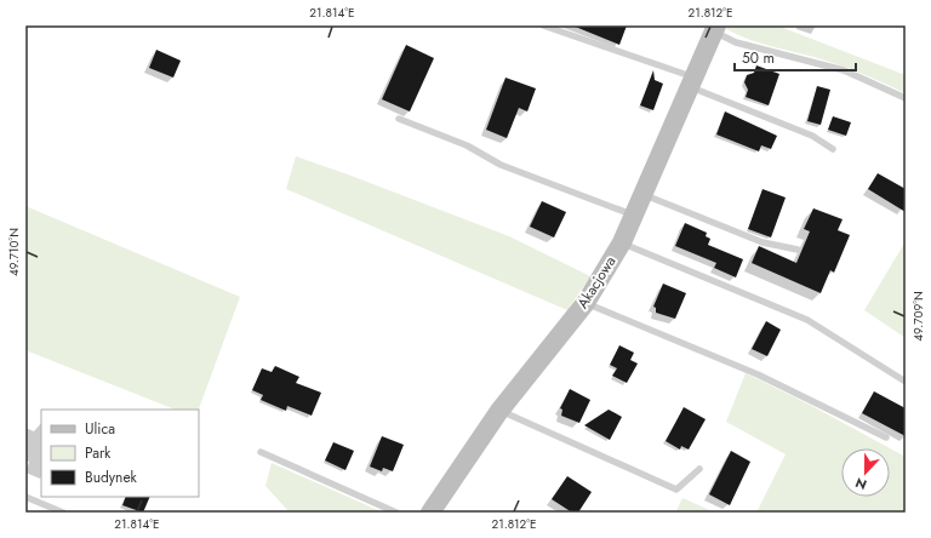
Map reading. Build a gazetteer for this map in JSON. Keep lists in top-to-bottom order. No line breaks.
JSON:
{"streets":{"street":["Akacjowa"]},"legend":["Ulica","Park","Budynek"],"scale_bar":"50 m","north":"bottom","coordinates":["21.814°E","21.812°E","49.710°N","49.709°N"]}
